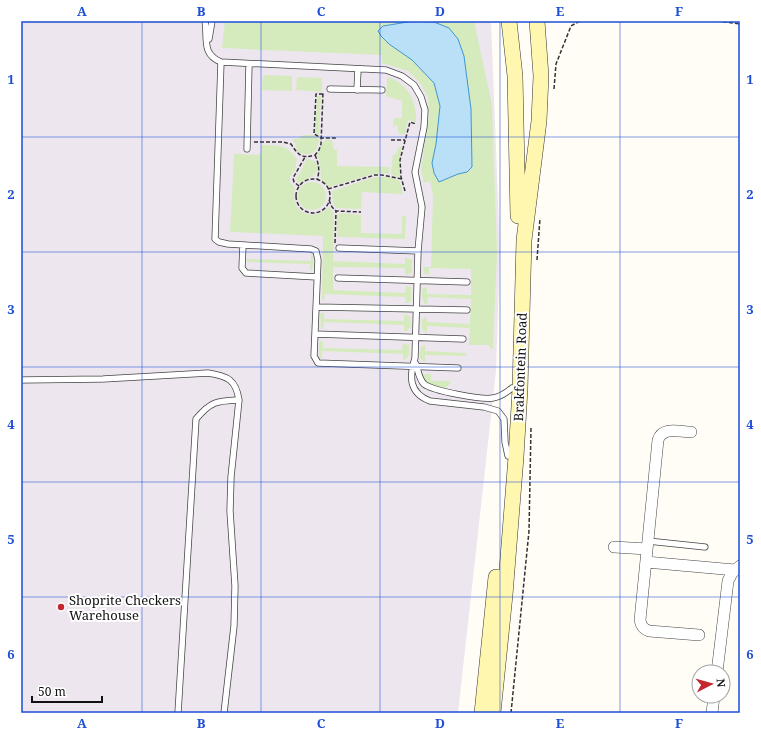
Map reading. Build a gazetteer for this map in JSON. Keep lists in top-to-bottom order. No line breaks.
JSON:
{"streets":{"street":["Brakfontein Road"]},"places":["Shoprite Checkers Warehouse"],"scale_bar":"50 m","north":"right","grid":{"columns":["A","B","C","D","E","F"],"rows":["1","2","3","4","5","6"]}}
